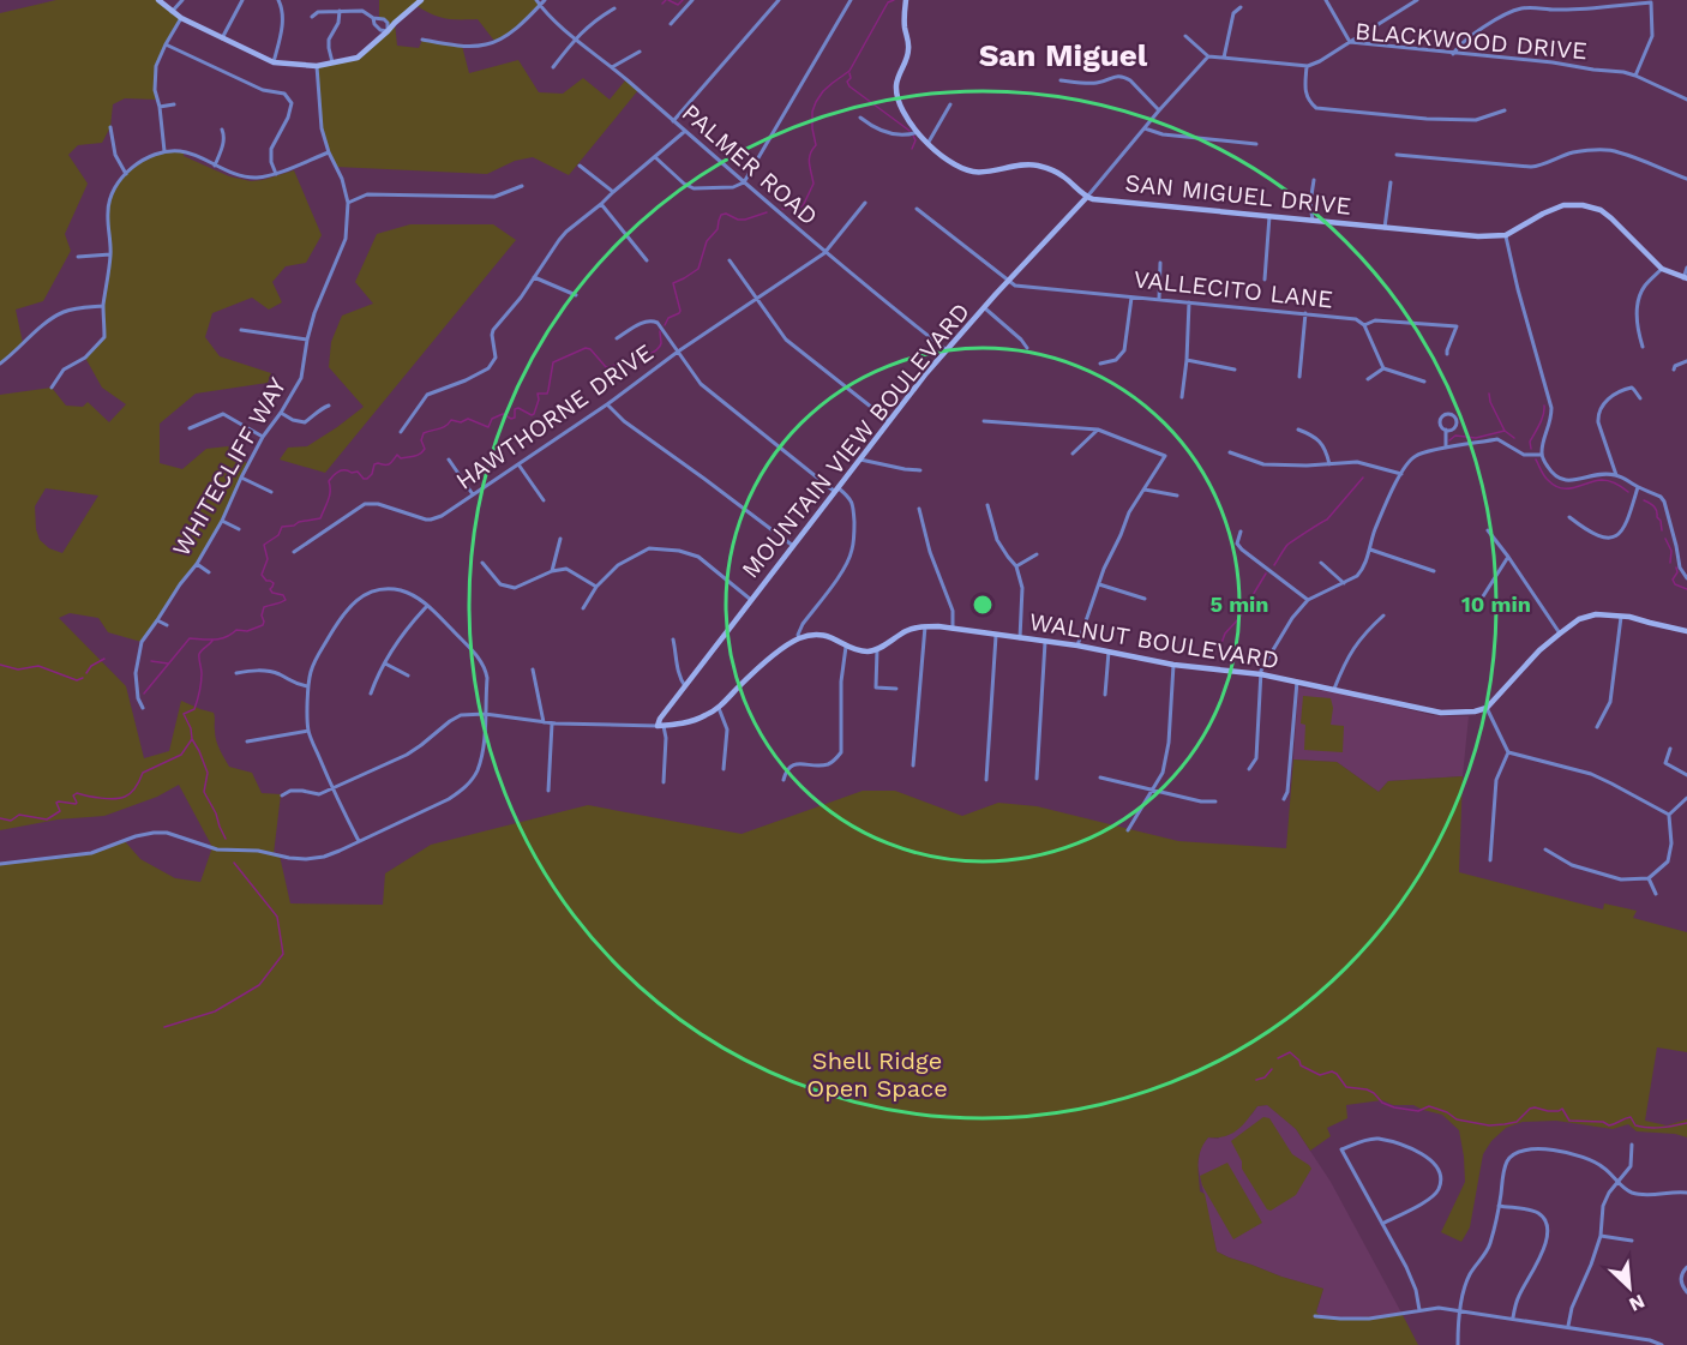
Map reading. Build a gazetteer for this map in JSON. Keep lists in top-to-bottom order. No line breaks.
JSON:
{"streets":{"street":["BLACKWOOD DRIVE","PALMER ROAD","SAN MIGUEL DRIVE","VALLECITO LANE","HAWTHORNE DRIVE","MOUNTAIN VIEW BOULEVARD","WHITECLIFF WAY","WALNUT BOULEVARD"]},"crossings":[["PALMER ROAD","HAWTHORNE DRIVE"],["PALMER ROAD","MOUNTAIN VIEW BOULEVARD"],["SAN MIGUEL DRIVE","MOUNTAIN VIEW BOULEVARD"],["VALLECITO LANE","MOUNTAIN VIEW BOULEVARD"]],"districts":["San Miguel"],"parks":["Shell Ridge Open Space"],"north":"bottom right","rings":["5 min","10 min"]}
